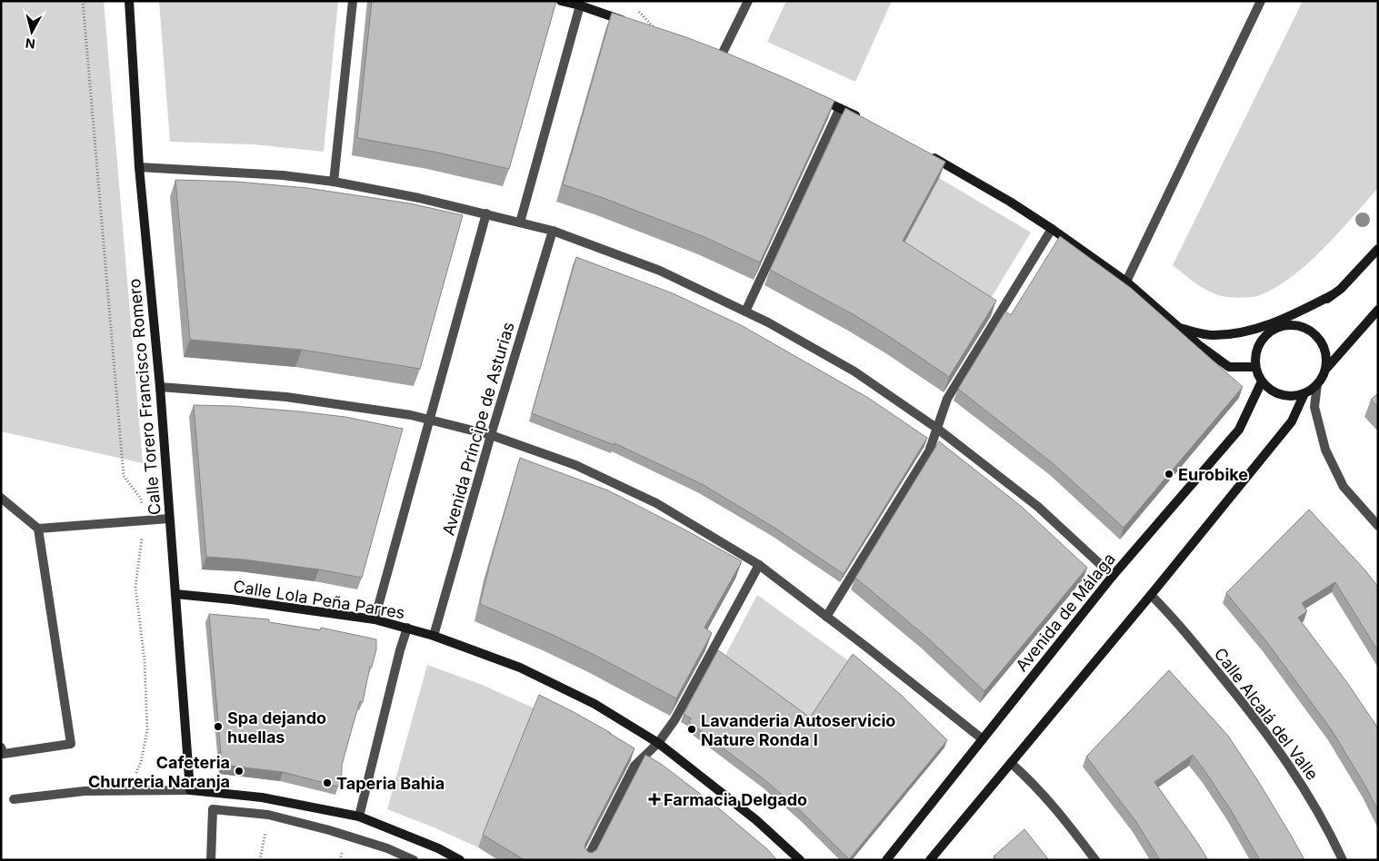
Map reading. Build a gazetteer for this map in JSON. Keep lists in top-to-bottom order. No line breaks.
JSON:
{"streets":{"street":["Calle Torero Francisco Romero","Avenida Príncipe de Asturias","Calle Lola Peña Parres","Avenida de Málaga","Calle Alcalá del Valle"]},"crossings":[["Calle Torero Francisco Romero","Calle Lola Peña Parres"],["Avenida Príncipe de Asturias","Calle Lola Peña Parres"]],"places":{"other":["Eurobike","Spa dejando huellas","Lavanderia Autoservicio Nature Ronda I","Cafeteria Churreria Naranja","Taperia Bahia"],"health":["Farmacia Delgado"]},"north":"bottom"}
